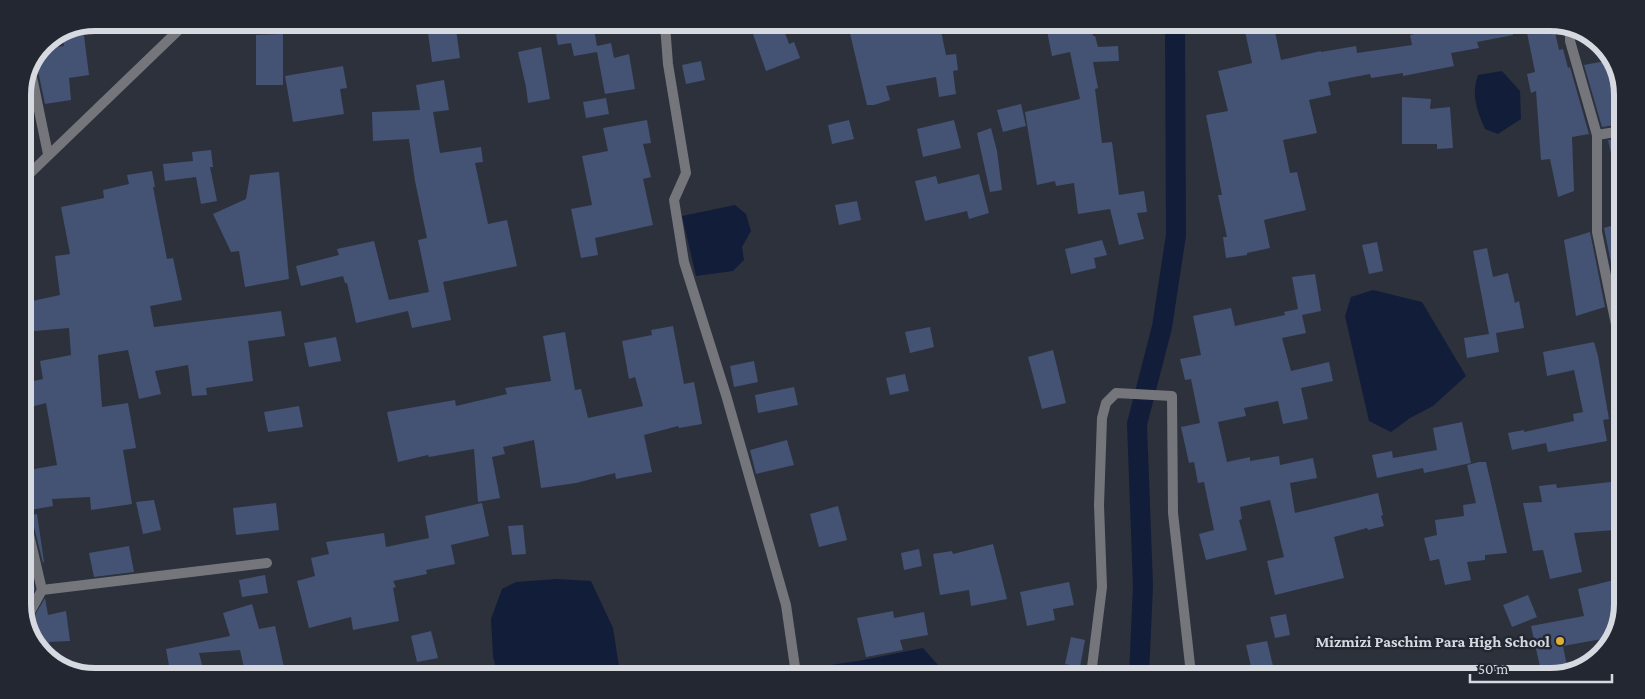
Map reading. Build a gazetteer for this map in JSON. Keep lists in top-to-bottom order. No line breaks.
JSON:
{"places":["Mizmizi Paschim Para High School"],"scale_bar":"50 m"}
